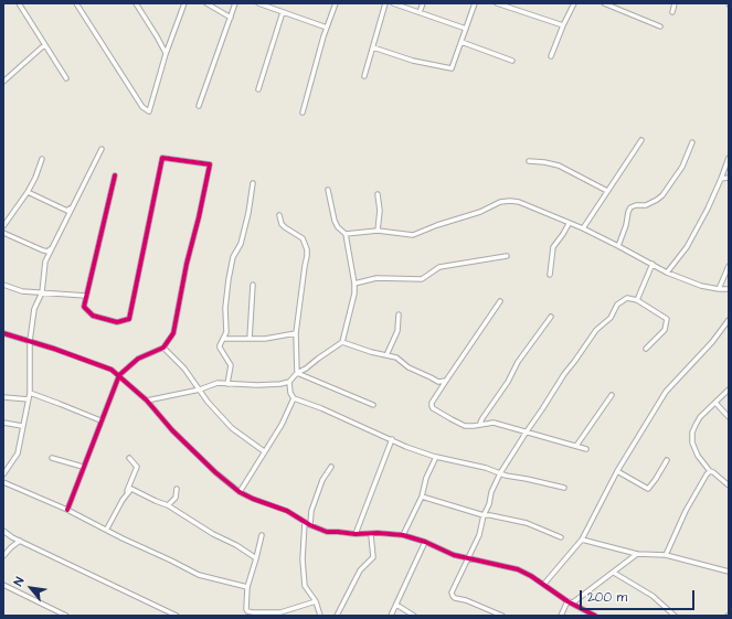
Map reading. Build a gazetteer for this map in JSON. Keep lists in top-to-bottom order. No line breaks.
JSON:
{"scale_bar":"200 m","north":"top left"}
